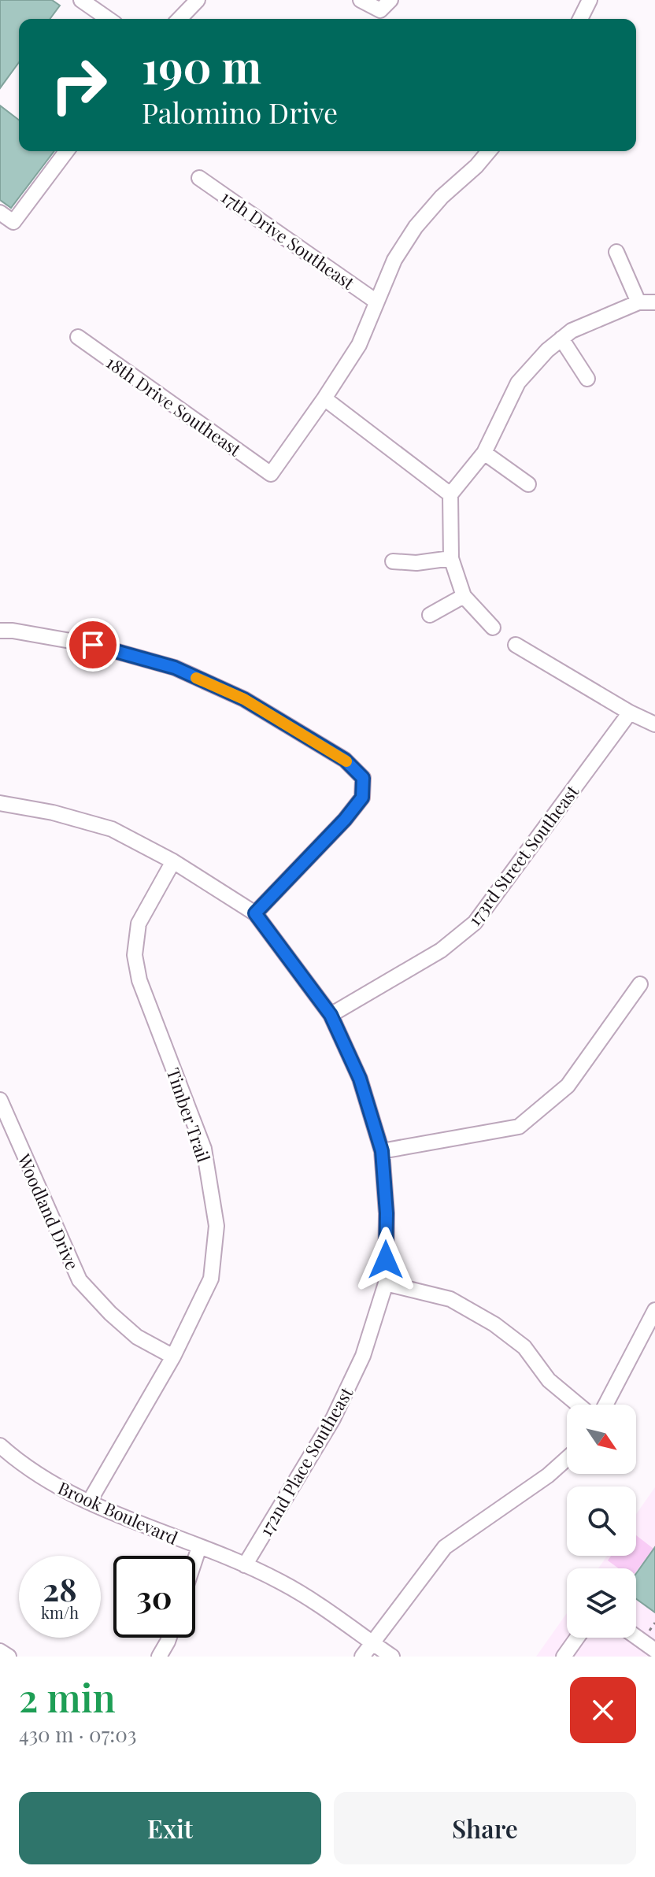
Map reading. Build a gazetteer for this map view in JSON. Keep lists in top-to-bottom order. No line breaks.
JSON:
{"streets":{"street":["17th Drive Southeast","18th Drive Southeast","173rd Street Southeast","Timber Trail","Woodland Drive","172nd Place Southeast","Brook Boulevard"]},"crossings":[["173rd Street Southeast","172nd Place Southeast"],["Timber Trail","Woodland Drive"],["Timber Trail","Brook Boulevard"],["172nd Place Southeast","Brook Boulevard"]],"north":"bottom right","page":{"turn":["190 m","Palomino Drive"],"speed":"28 km/h","limit":"30","heading":["2 min","430 m · 07:03"],"buttons":["Exit","Share"]}}
